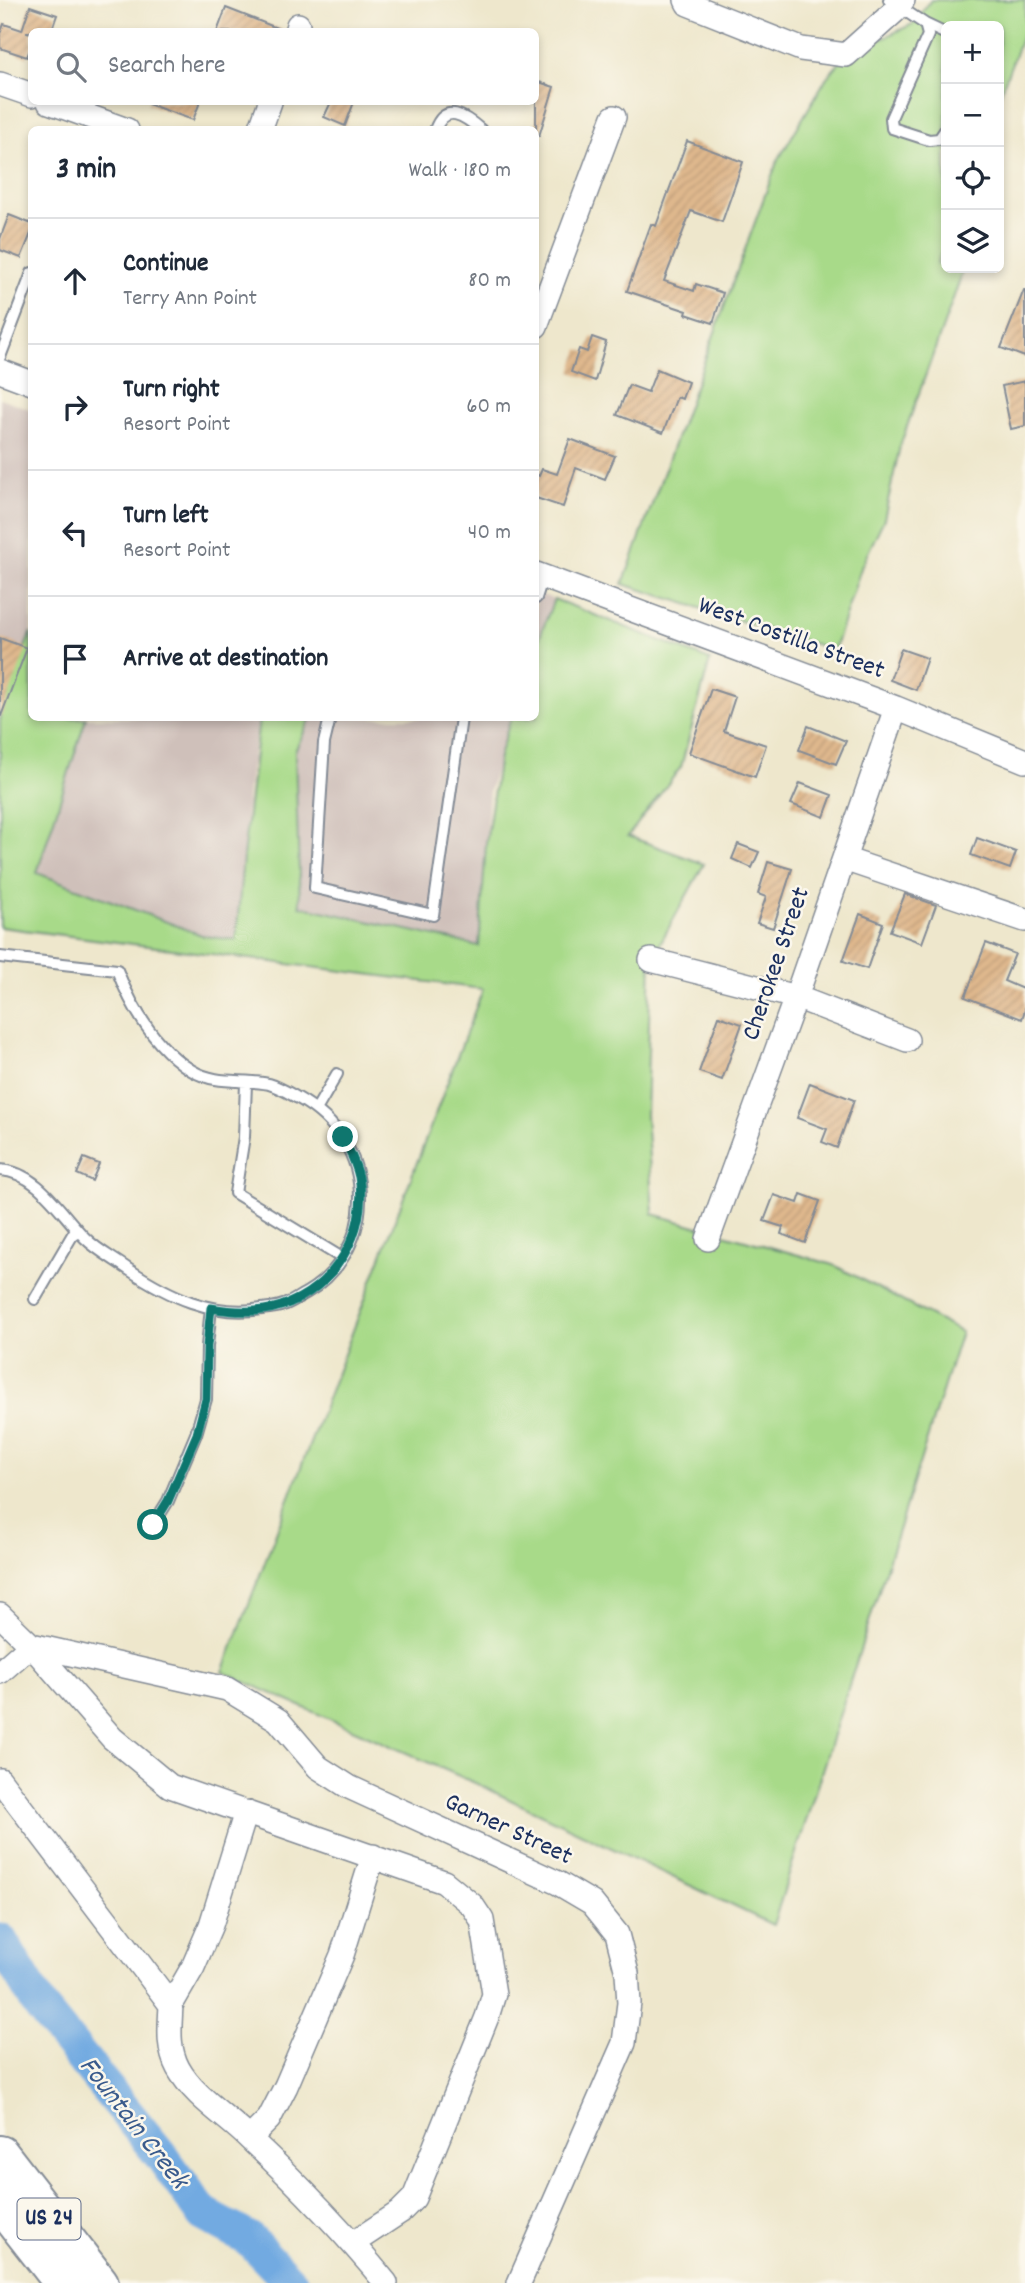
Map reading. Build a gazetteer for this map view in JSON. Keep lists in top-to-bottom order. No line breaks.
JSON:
{"streets":{"highway":["US 24"],"street":["West Costilla Street","Cherokee Street","Garner Street"]},"crossings":[["West Costilla Street","Cherokee Street"]],"water":["Fountain Creek"],"page":{"map_buttons":["+","−"],"search":"Search here","heading":["3 min","Walk · 180 m"],"list":[["Continue","Terry Ann Point","80 m"],["Turn right","Resort Point","60 m"],["Turn left","Resort Point","40 m"],"Arrive at destination"]}}
